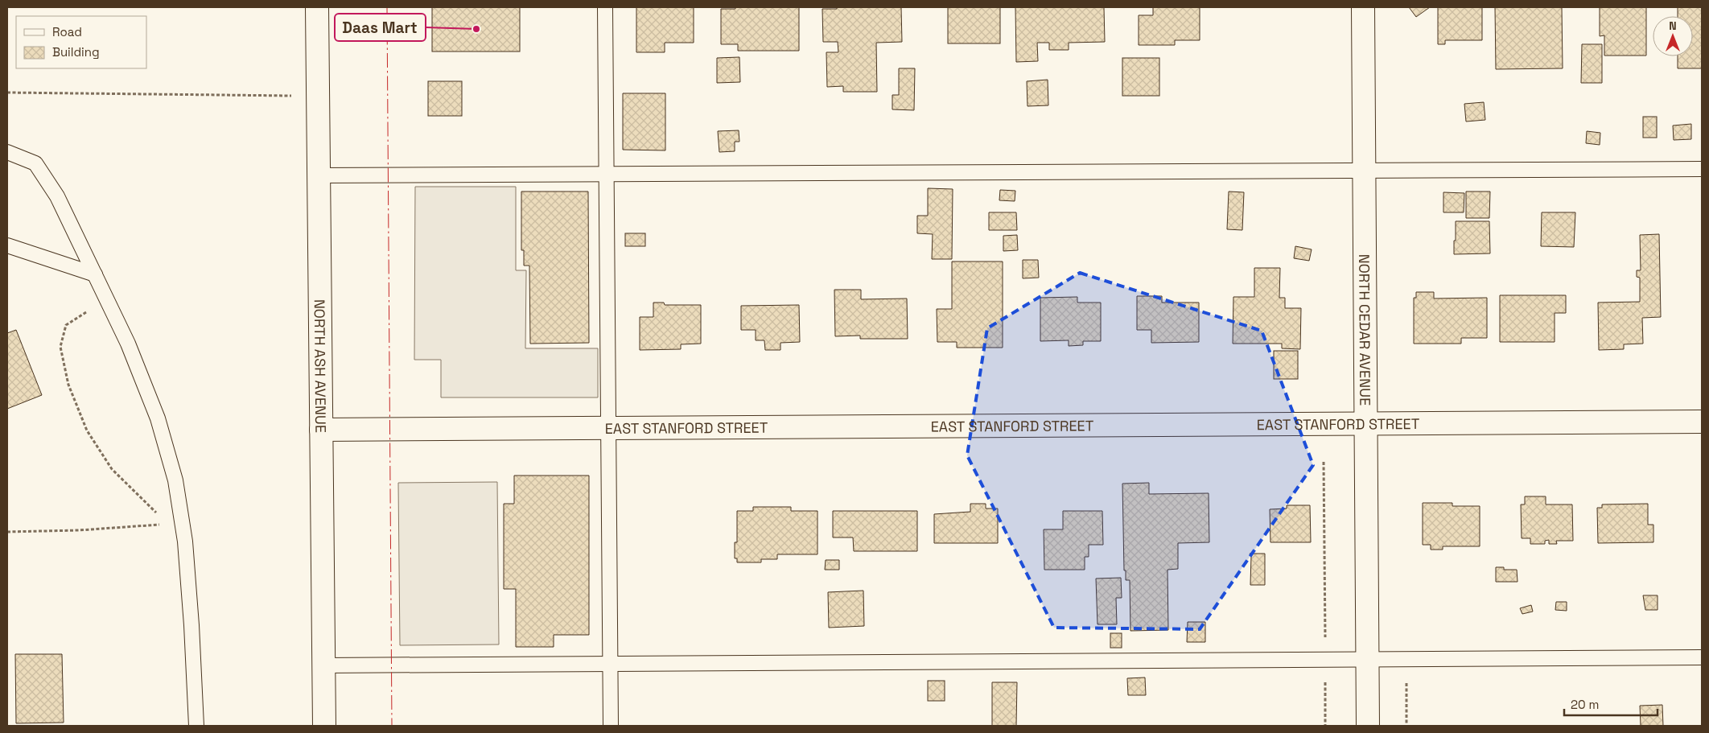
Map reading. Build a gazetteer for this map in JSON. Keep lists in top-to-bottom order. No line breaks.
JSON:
{"streets":{"street":["NORTH CEDAR AVENUE","NORTH ASH AVENUE","EAST STANFORD STREET"]},"crossings":[["NORTH CEDAR AVENUE","EAST STANFORD STREET"],["NORTH ASH AVENUE","EAST STANFORD STREET"]],"places":["Daas Mart"],"legend":["Road","Building"],"scale_bar":"20 m","north":"top"}
